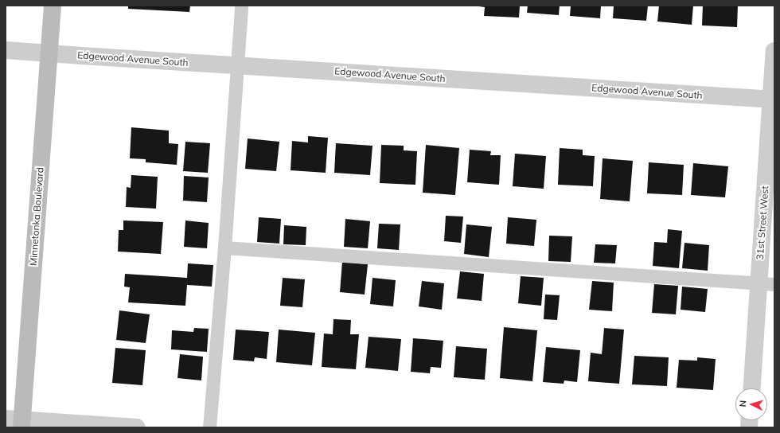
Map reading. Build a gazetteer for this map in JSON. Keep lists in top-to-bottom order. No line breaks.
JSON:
{"streets":{"main road":["Minnetonka Boulevard"],"street":["Edgewood Avenue South","31st Street West"]},"crossings":[["Edgewood Avenue South","Minnetonka Boulevard"],["Edgewood Avenue South","31st Street West"]],"north":"left"}
